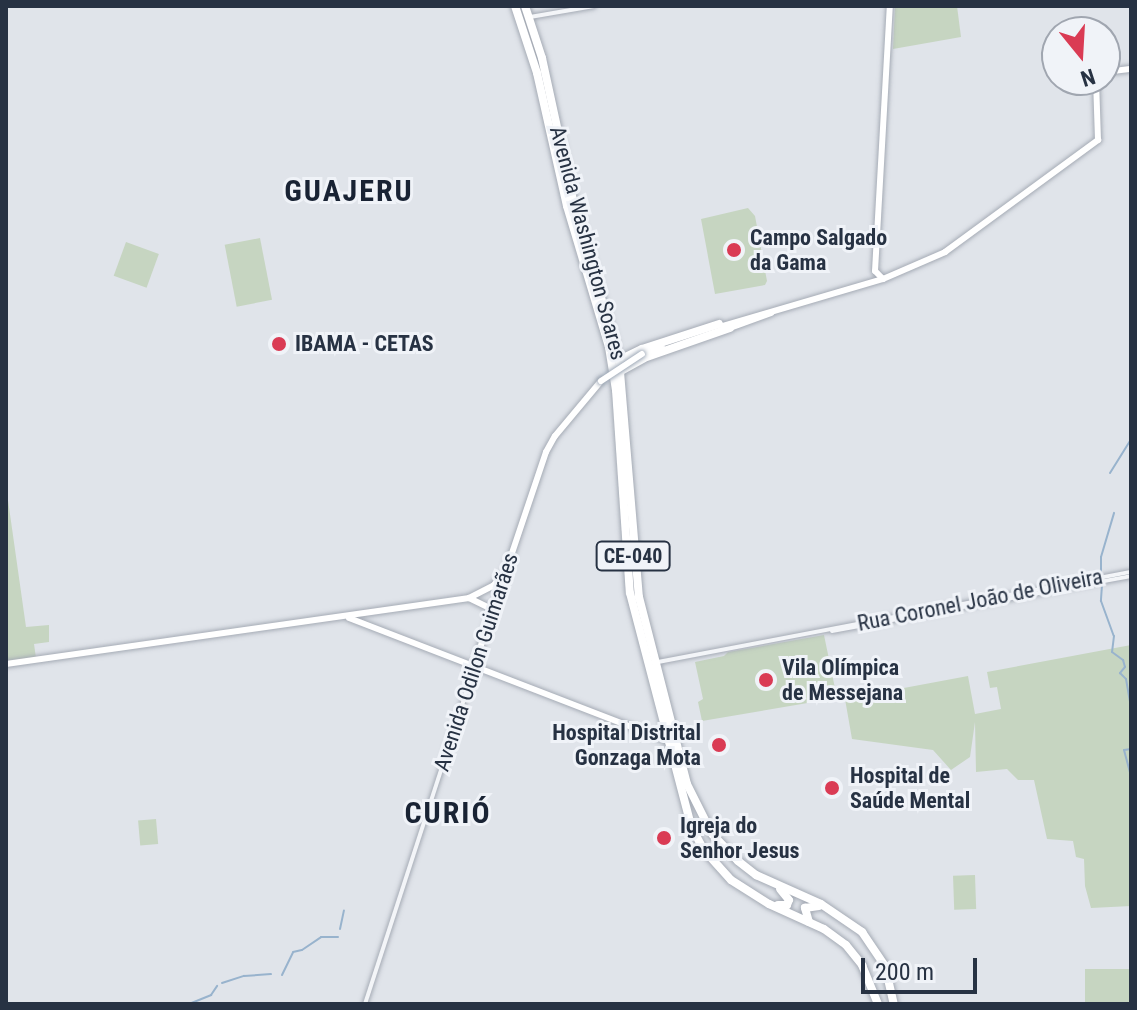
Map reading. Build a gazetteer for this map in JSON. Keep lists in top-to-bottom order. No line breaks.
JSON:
{"streets":{"highway":["Avenida Washington Soares","CE-040"],"main road":["Avenida Odilon Guimarães"],"street":["Rua Coronel João de Oliveira"]},"crossings":[["Avenida Washington Soares","Rua Coronel João de Oliveira"]],"districts":["GUAJERU","CURIÓ"],"places":["Campo Salgado da Gama","IBAMA - CETAS","Vila Olímpica de Messejana","Hospital Distrital Gonzaga Mota","Hospital de Saúde Mental","Igreja do Senhor Jesus"],"scale_bar":"200 m","north":"bottom"}
